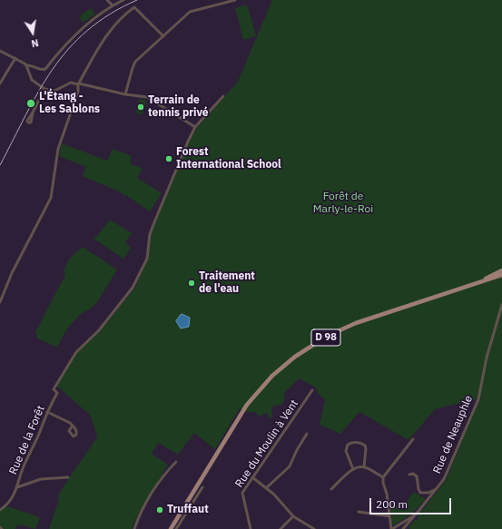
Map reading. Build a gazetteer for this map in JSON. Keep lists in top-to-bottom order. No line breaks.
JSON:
{"streets":{"main road":["D 98"],"street":["Rue de Neauphle","Rue de la Forêt","Rue du Moulin à Vent"]},"parks":["Forêt de Marly-le-Roi"],"places":["L'Étang - Les Sablons","Terrain de tennis privé","Forest International School","Traitement de l'eau","Truffaut"],"scale_bar":"200 m","north":"bottom"}
